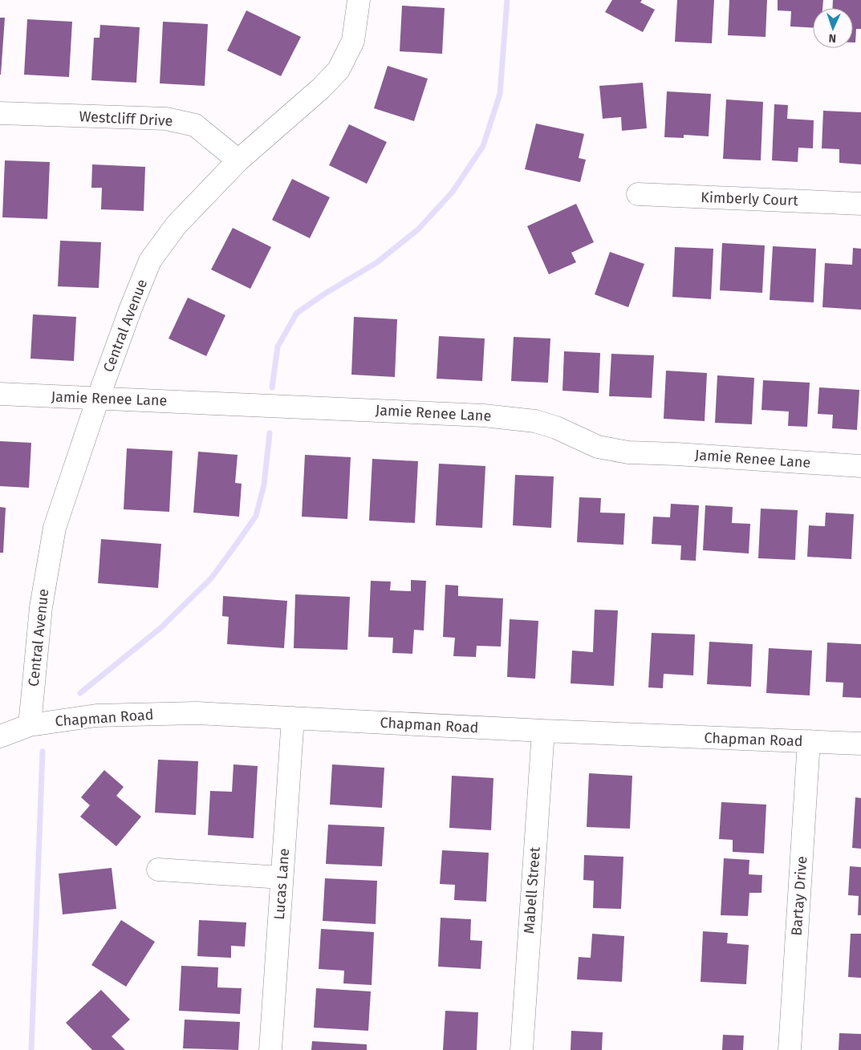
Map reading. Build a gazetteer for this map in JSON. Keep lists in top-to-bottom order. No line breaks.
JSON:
{"streets":{"street":["Westcliff Drive","Kimberly Court","Central Avenue","Jamie Renee Lane","Chapman Road","Lucas Lane","Mabell Street","Bartay Drive"]},"crossings":[["Westcliff Drive","Central Avenue"],["Central Avenue","Jamie Renee Lane"],["Central Avenue","Chapman Road"],["Chapman Road","Lucas Lane"],["Chapman Road","Mabell Street"],["Chapman Road","Bartay Drive"]],"north":"bottom"}
